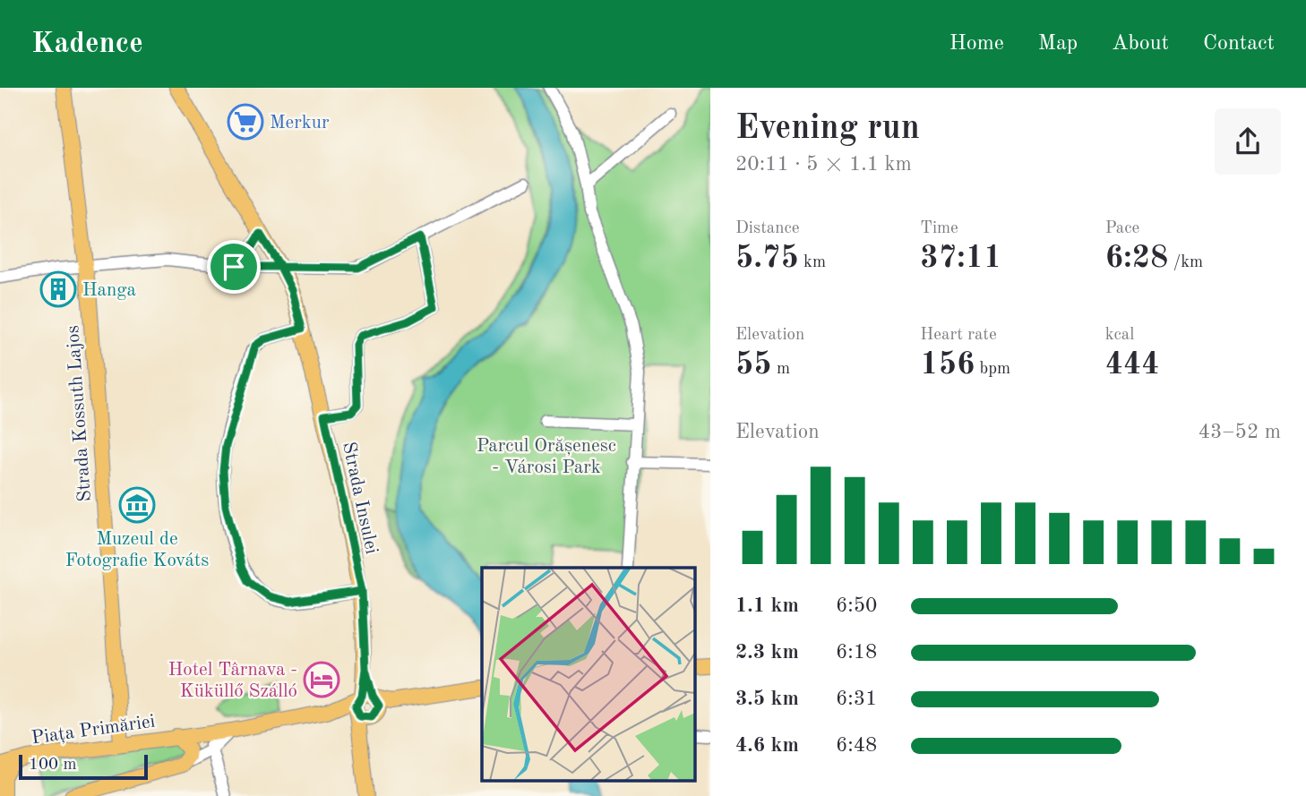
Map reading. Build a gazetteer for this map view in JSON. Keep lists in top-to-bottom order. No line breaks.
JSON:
{"streets":{"main road":["Strada Kossuth Lajos","Strada Insulei","Piața Primăriei"]},"crossings":[["Strada Kossuth Lajos","Piața Primăriei"],["Strada Insulei","Piața Primăriei"]],"parks":["Parcul Orășenesc - Városi Park"],"places":{"supermarket":["Merkur"],"building":["Hanga"],"museum":["Muzeul de Fotografie Kováts"],"hotel":["Hotel Târnava - Küküllő Szálló"]},"scale_bar":"100 m","page":{"header":"Kadence","nav":["Home","Map","About","Contact"],"heading":["Evening run","20:11 · 5 × 1.1 km"],"stats":[["Distance","5.75 km"],["Time","37:11"],["Pace","6:28 /km"],["Elevation","55 m"],["Heart rate","156 bpm"],["kcal","444"]],"chart":["Elevation","43–52 m"],"list":[{"name":"1.1 km","note":"6:50"},{"name":"2.3 km","note":"6:18"},{"name":"3.5 km","note":"6:31"},{"name":"4.6 km","note":"6:48"}],"scale":"100 m"}}
